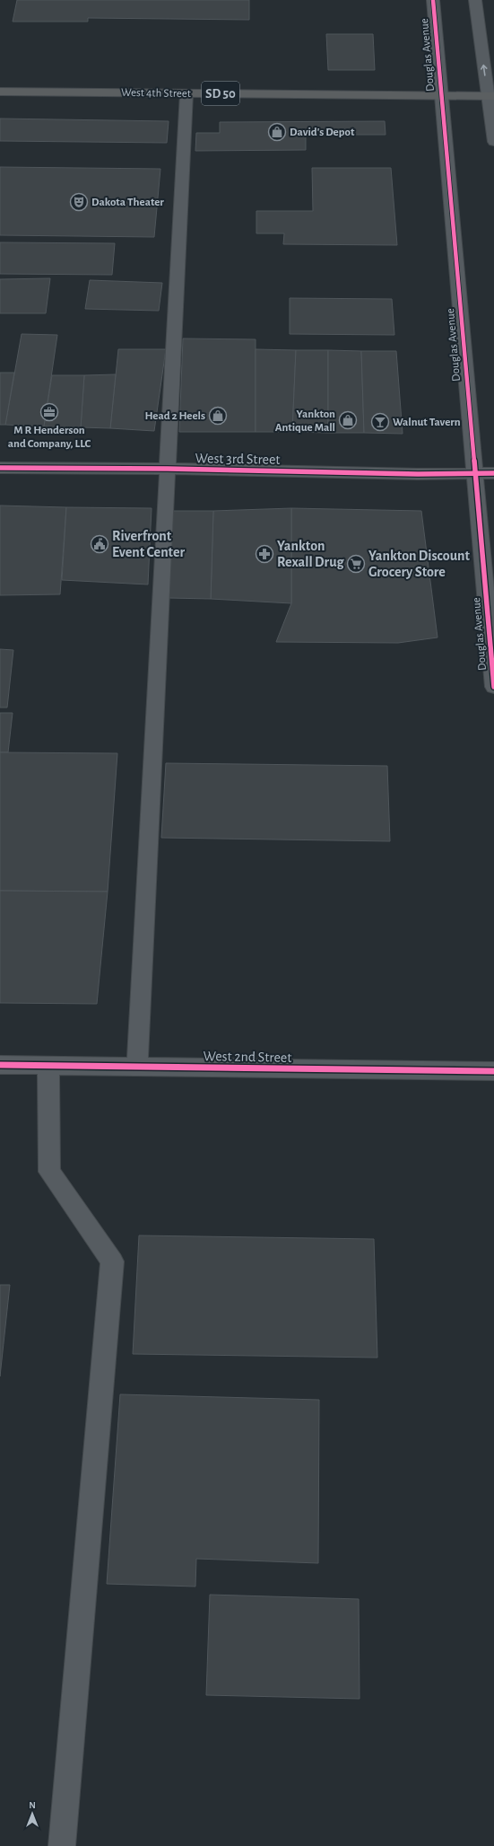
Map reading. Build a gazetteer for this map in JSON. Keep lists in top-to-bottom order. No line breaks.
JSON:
{"streets":{"highway":["West 4th Street","SD 50"],"street":["Douglas Avenue","West 3rd Street","West 2nd Street"]},"crossings":[["Douglas Avenue","West 4th Street"],["Douglas Avenue","SD 50"],["Douglas Avenue","West 3rd Street"],["West 4th Street","SD 50"]],"places":{"shop":["David's Depot","Head 2 Heels","Yankton Antique Mall"],"theatre":["Dakota Theater"],"office":["M R Henderson and Company, LLC"],"bar":["Walnut Tavern"],"public building":["Riverfront Event Center"],"pharmacy":["Yankton Rexall Drug"],"supermarket":["Yankton Discount Grocery Store"]},"north":"top"}
